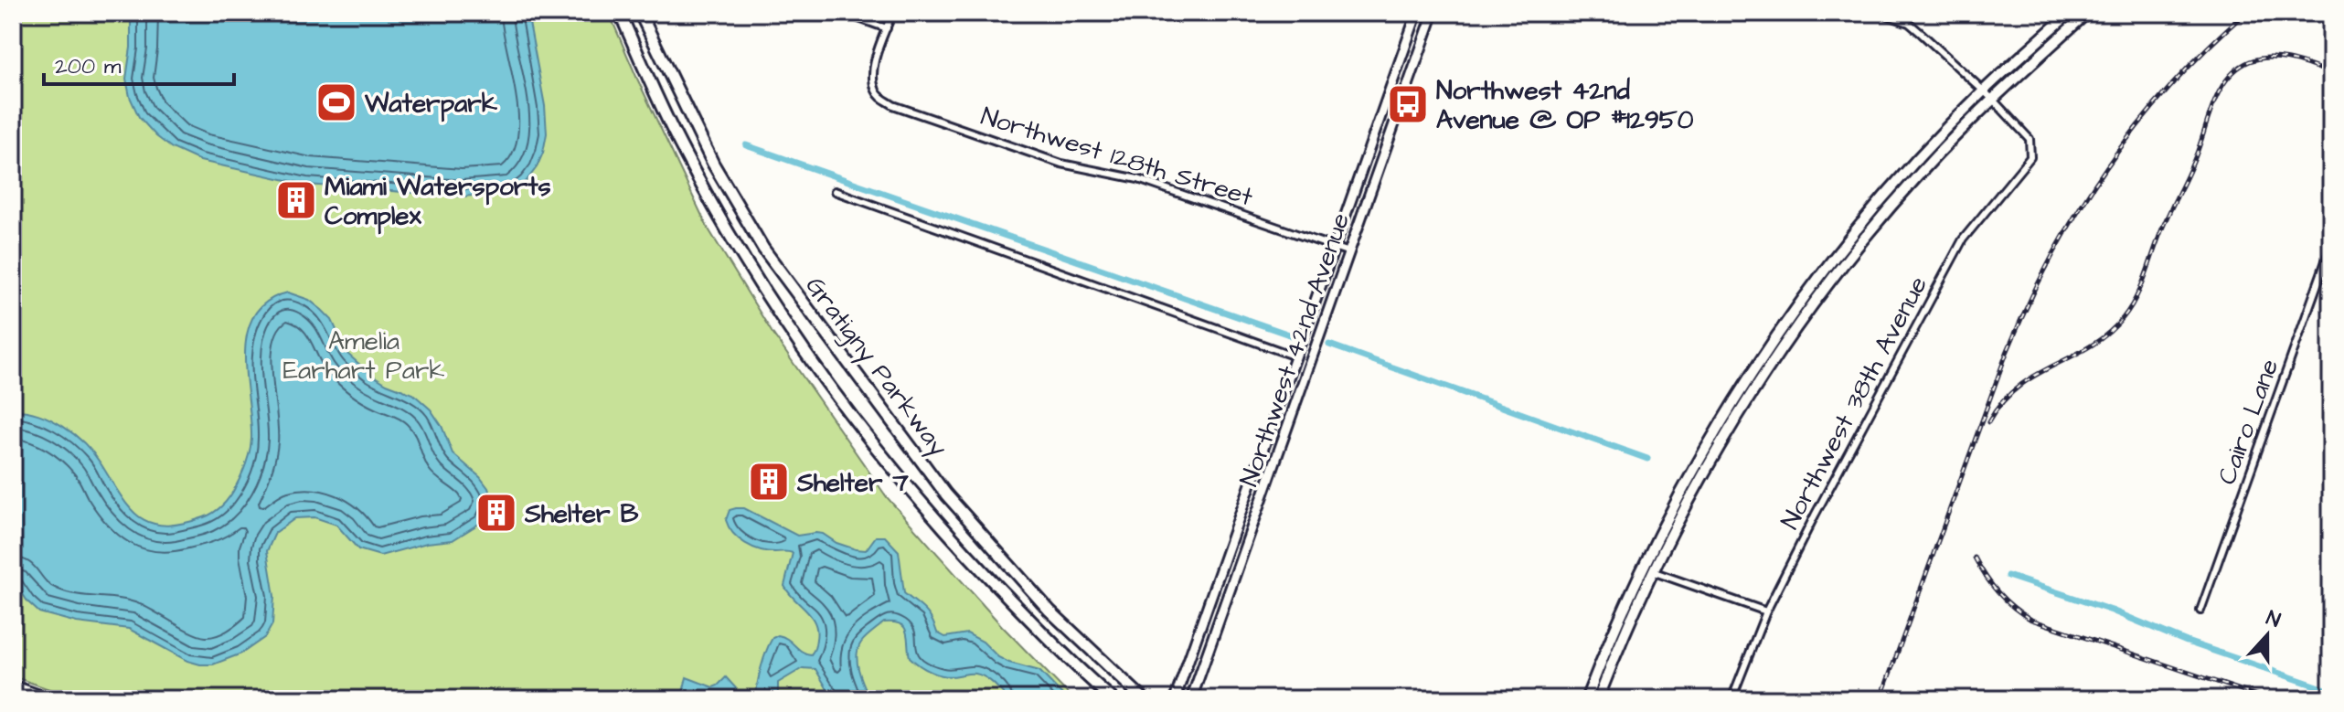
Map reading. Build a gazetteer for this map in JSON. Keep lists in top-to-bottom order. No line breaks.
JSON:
{"streets":{"highway":["Gratigny Parkway"],"main road":["Northwest 42nd Avenue"],"street":["Northwest 128th Street","Northwest 38th Avenue","Cairo Lane"]},"crossings":[["Northwest 128th Street","Northwest 42nd Avenue"]],"parks":["Amelia Earhart Park"],"places":{"sports":["Waterpark"],"bus stop":["Northwest 42nd Avenue @ OP #12950"],"building":["Miami Watersports Complex","Shelter 7","Shelter B"]},"scale_bar":"200 m","north":"top"}
